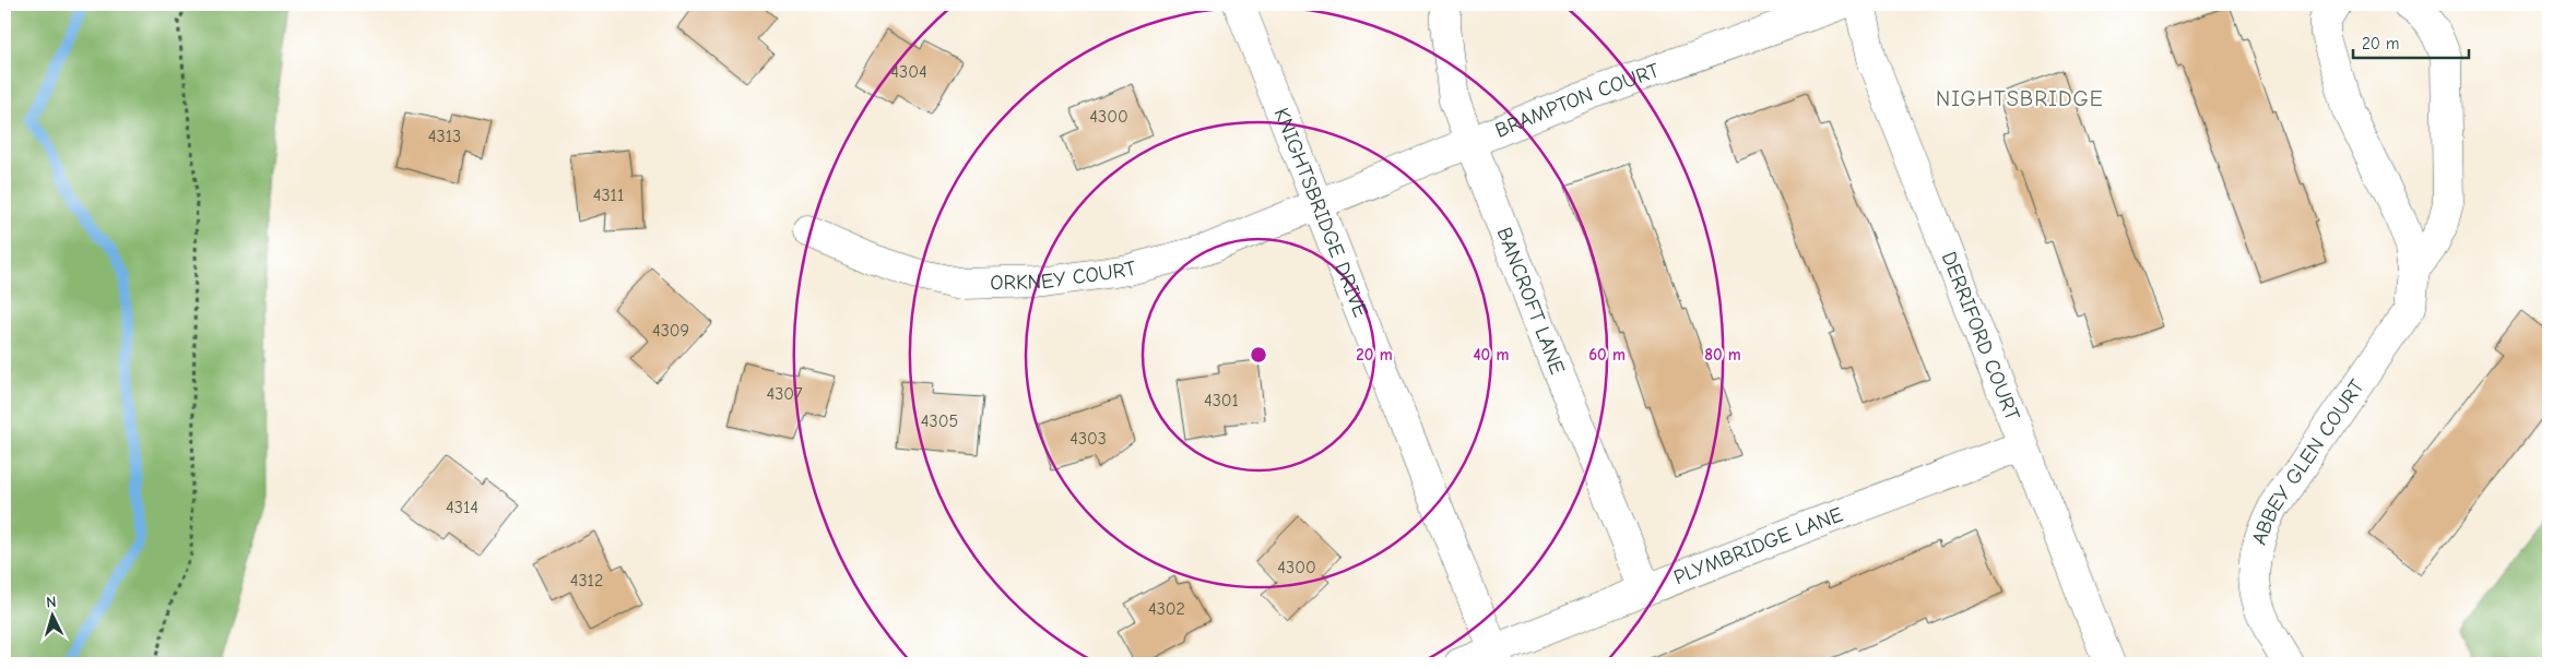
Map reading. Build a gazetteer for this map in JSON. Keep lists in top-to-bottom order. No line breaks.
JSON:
{"streets":{"street":["BRAMPTON COURT","KNIGHTSBRIDGE DRIVE","ORKNEY COURT","BANCROFT LANE","DERRIFORD COURT","ABBEY GLEN COURT","PLYMBRIDGE LANE"]},"crossings":[["BRAMPTON COURT","KNIGHTSBRIDGE DRIVE"],["BRAMPTON COURT","ORKNEY COURT"],["BRAMPTON COURT","BANCROFT LANE"],["KNIGHTSBRIDGE DRIVE","ORKNEY COURT"],["KNIGHTSBRIDGE DRIVE","PLYMBRIDGE LANE"],["BANCROFT LANE","PLYMBRIDGE LANE"],["DERRIFORD COURT","PLYMBRIDGE LANE"]],"districts":["NIGHTSBRIDGE"],"house_numbers":["4304","4300","4313","4311","4309","4307","4301","4305","4303","4314","4300","4312","4302"],"scale_bar":"20 m","north":"top","rings":["20 m","40 m","60 m","80 m"]}
